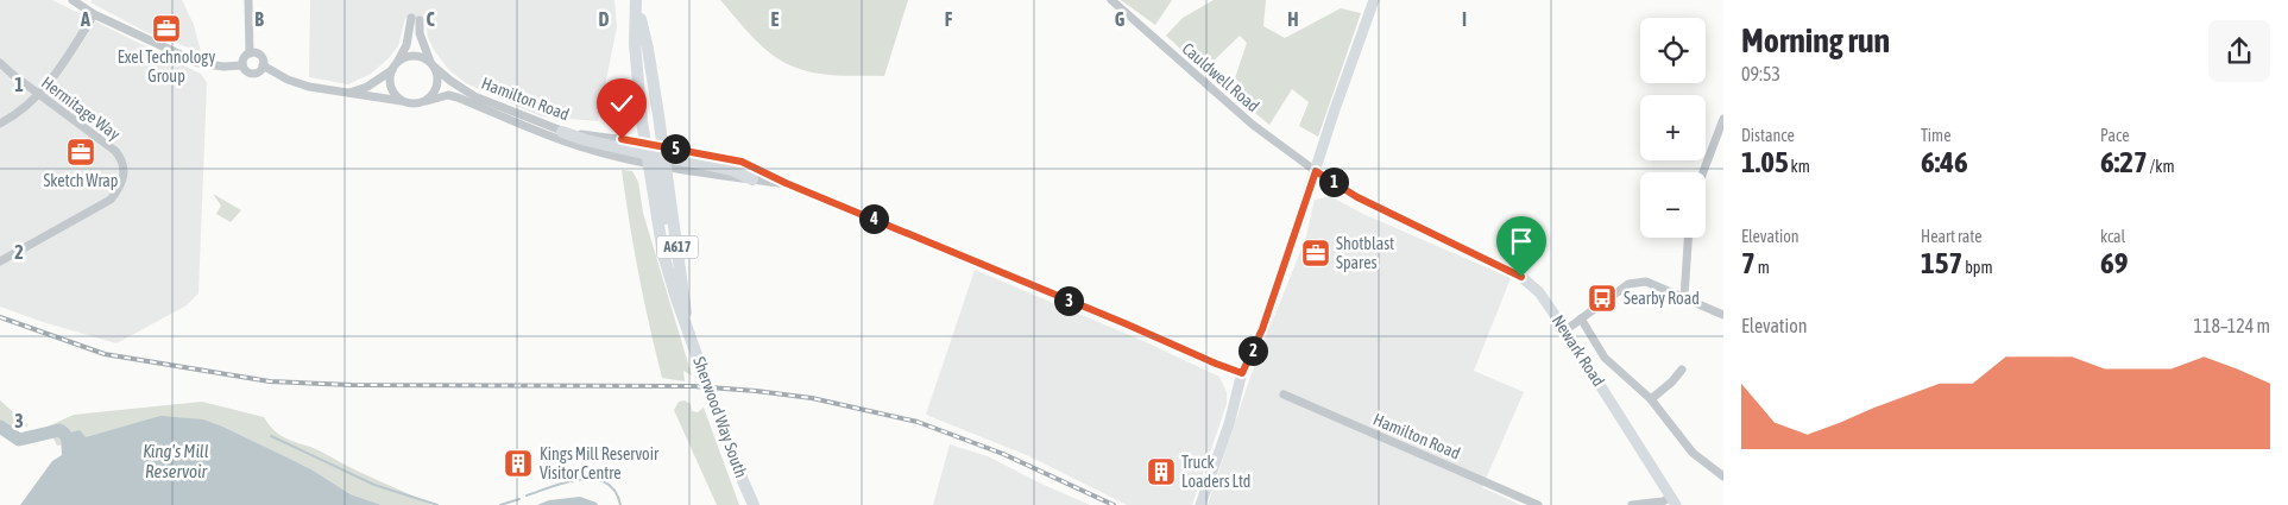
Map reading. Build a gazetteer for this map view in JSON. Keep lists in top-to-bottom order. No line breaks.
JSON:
{"streets":{"highway":["A617","Sherwood Way South"],"main road":["Newark Road"],"street":["Cauldwell Road","Hamilton Road","Hermitage Way"]},"crossings":[["Cauldwell Road","Newark Road"],["Hamilton Road","Sherwood Way South"]],"water":["King's Mill Reservoir"],"places":{"office":["Exel Technology Group","Sketch Wrap","Shotblast Spares"],"bus stop":["Searby Road"],"building":["Kings Mill Reservoir Visitor Centre","Truck Loaders Ltd"]},"page":{"heading":["Morning run","09:53"],"map_buttons":["+","−"],"stats":[["Distance","1.05 km"],["Time","6:46"],["Pace","6:27 /km"],["Elevation","7 m"],["Heart rate","157 bpm"],["kcal","69"]],"pins":["5","1","4","3","2"],"chart":["Elevation","118–124 m"]},"grid":{"columns":["A","B","C","D","E","F","G","H","I"],"rows":["1","2","3"]}}
